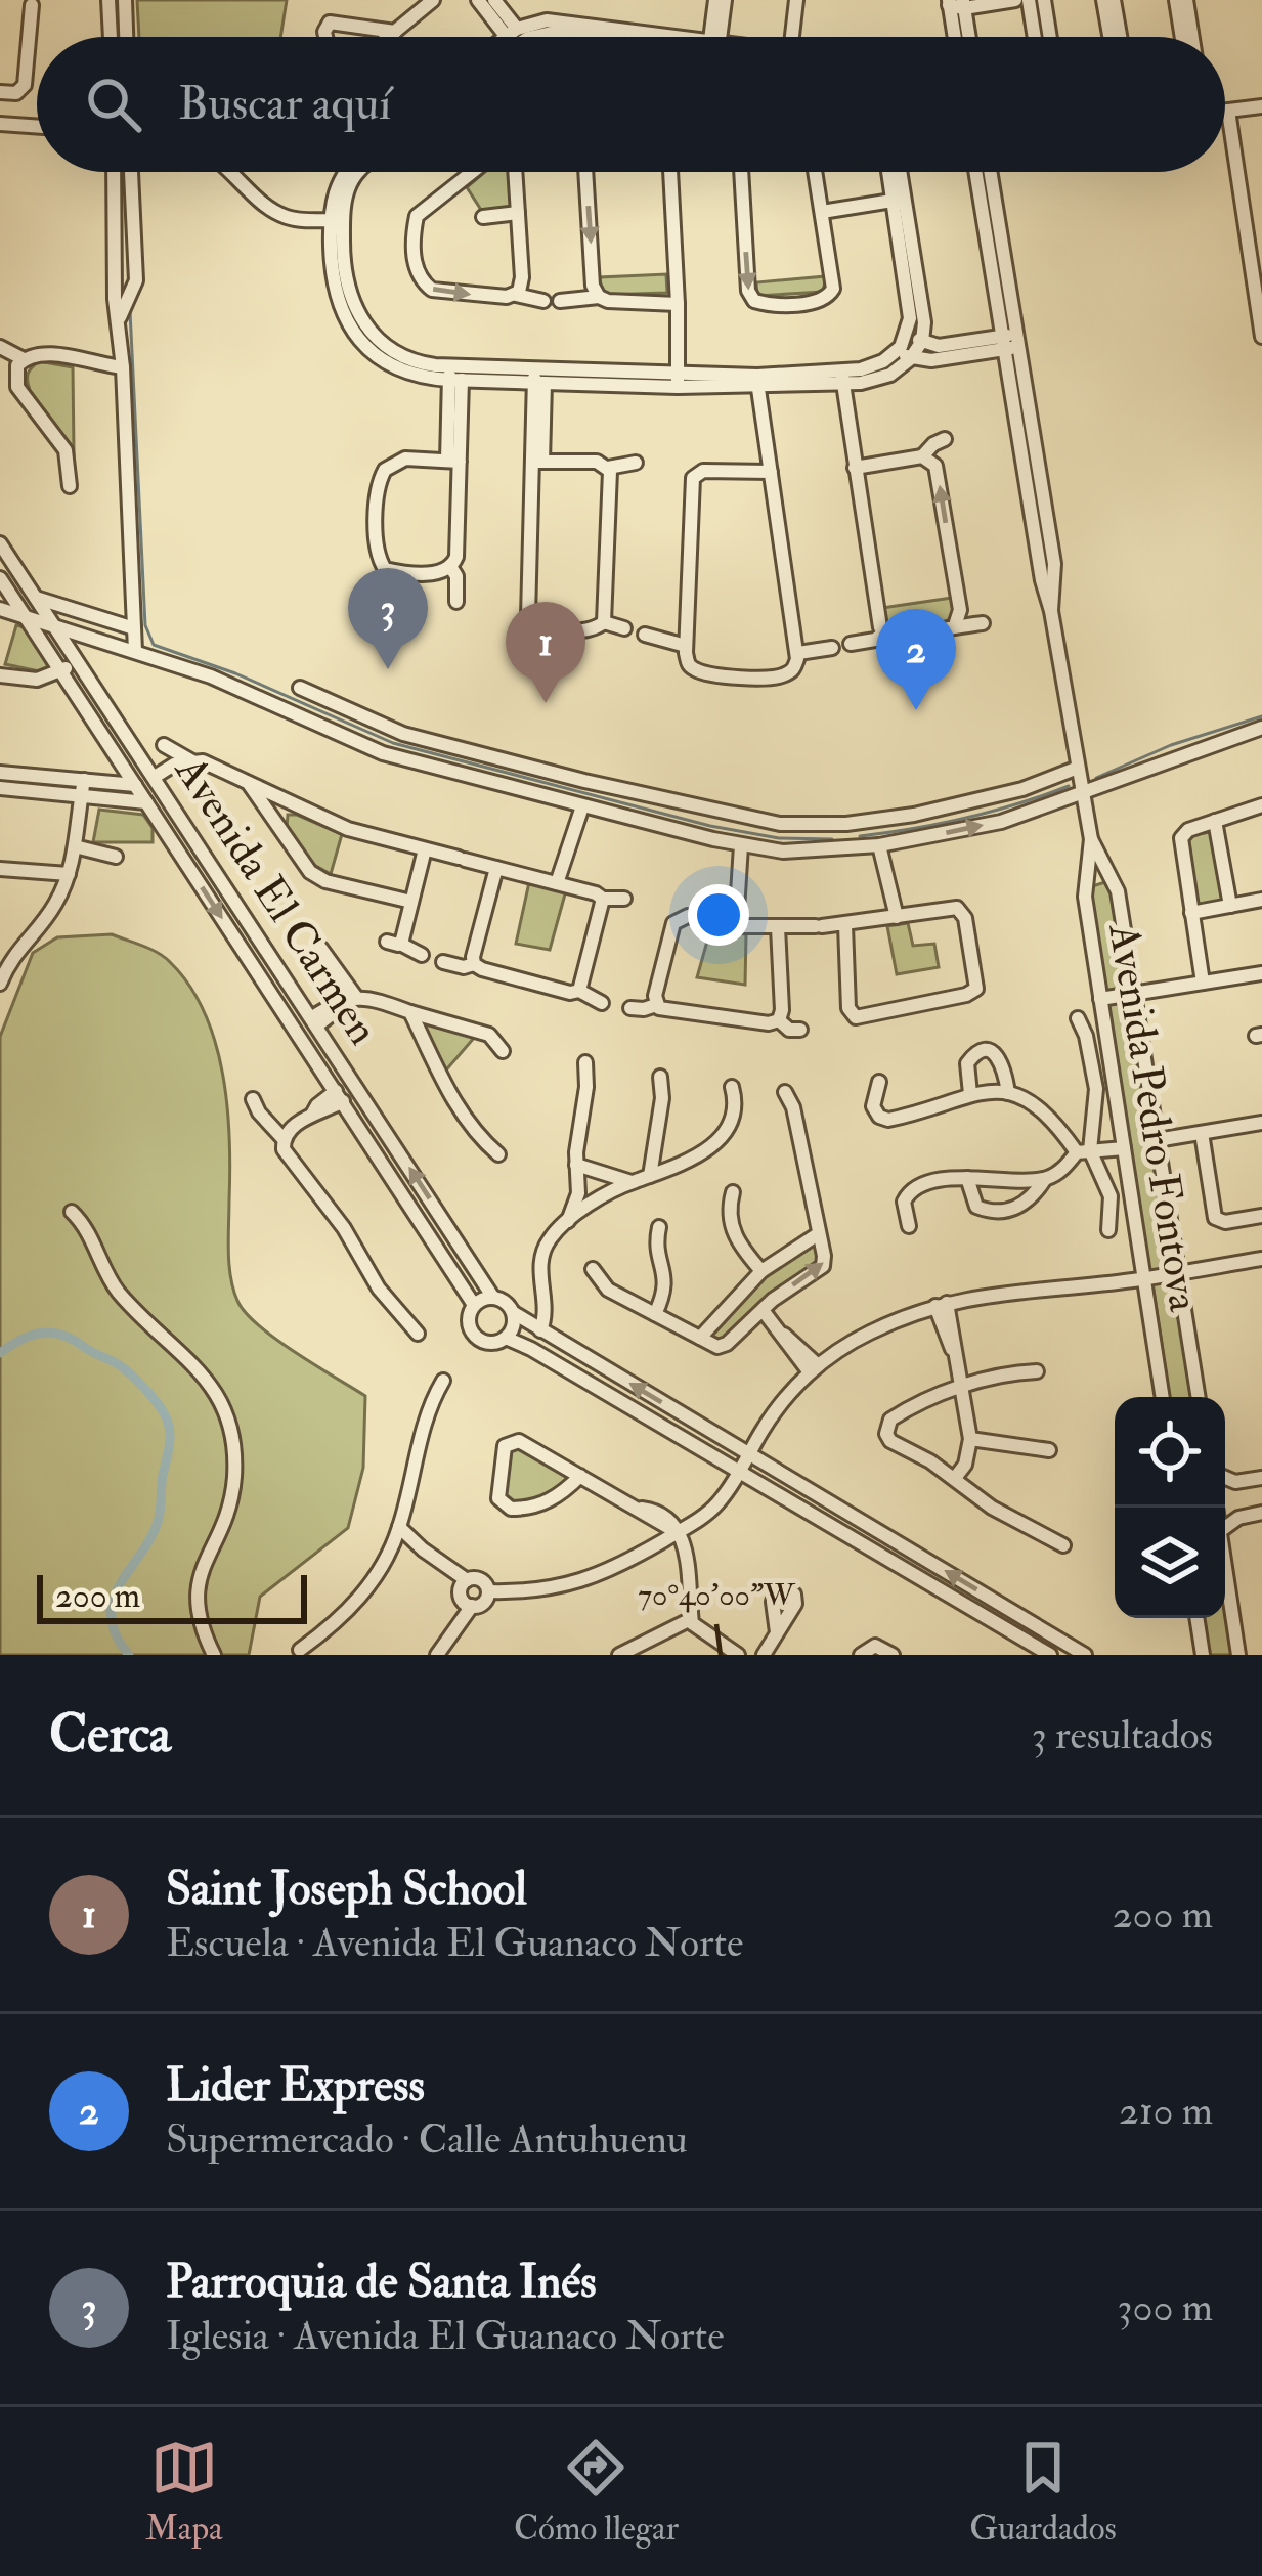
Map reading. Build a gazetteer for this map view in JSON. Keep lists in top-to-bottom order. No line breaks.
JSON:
{"streets":{"street":["Avenida El Carmen","Avenida Pedro Fontova"]},"scale_bar":"200 m","page":{"search":"Buscar aquí","pins":["3","1","2"],"scale":"200 m","heading":["Cerca","3 resultados"],"list":[{"mark":"1","name":"Saint Joseph School","note":"Escuela · Avenida El Guanaco Norte","value":"200 m"},{"mark":"2","name":"Lider Express","note":"Supermercado · Calle Antuhuenu","value":"210 m"},{"mark":"3","name":"Parroquia de Santa Inés","note":"Iglesia · Avenida El Guanaco Norte","value":"300 m"}],"nav":["Mapa","Cómo llegar","Guardados"]},"coordinates":["70°40'00\"W"]}
